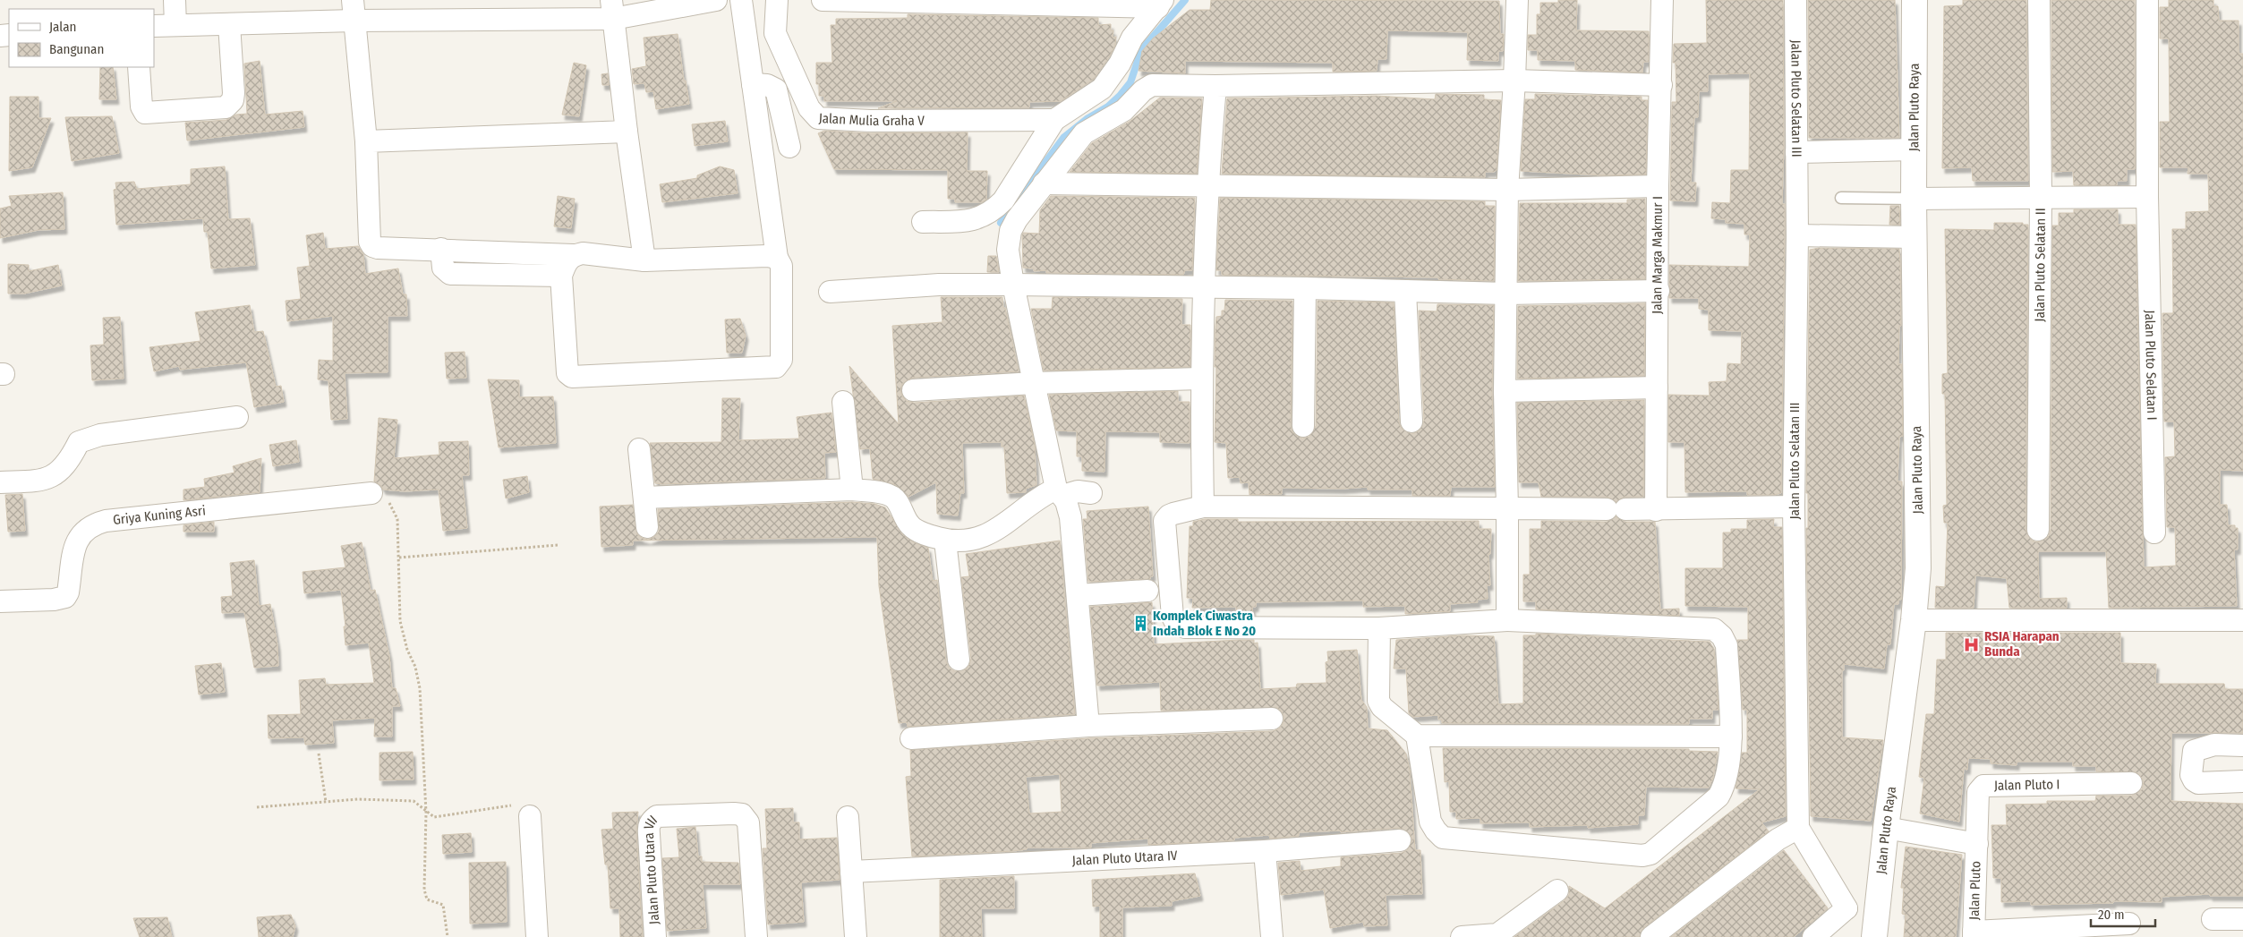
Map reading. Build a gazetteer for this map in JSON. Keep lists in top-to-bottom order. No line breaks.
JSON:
{"streets":{"street":["Jalan Pluto Selatan III","Jalan Pluto Raya","Jalan Mulia Graha V","Jalan Marga Makmur I","Jalan Pluto Selatan II","Jalan Pluto Selatan I","Griya Kuning Asri","Jalan Pluto I","Jalan Pluto Utara IV","Jalan Pluto Utara VII","Jalan Pluto"]},"crossings":[["Jalan Pluto I","Jalan Pluto"]],"places":{"building":["Komplek Ciwastra Indah Blok E No 20"],"hospital":["RSIA Harapan Bunda"]},"legend":["Jalan","Bangunan"],"scale_bar":"20 m"}
